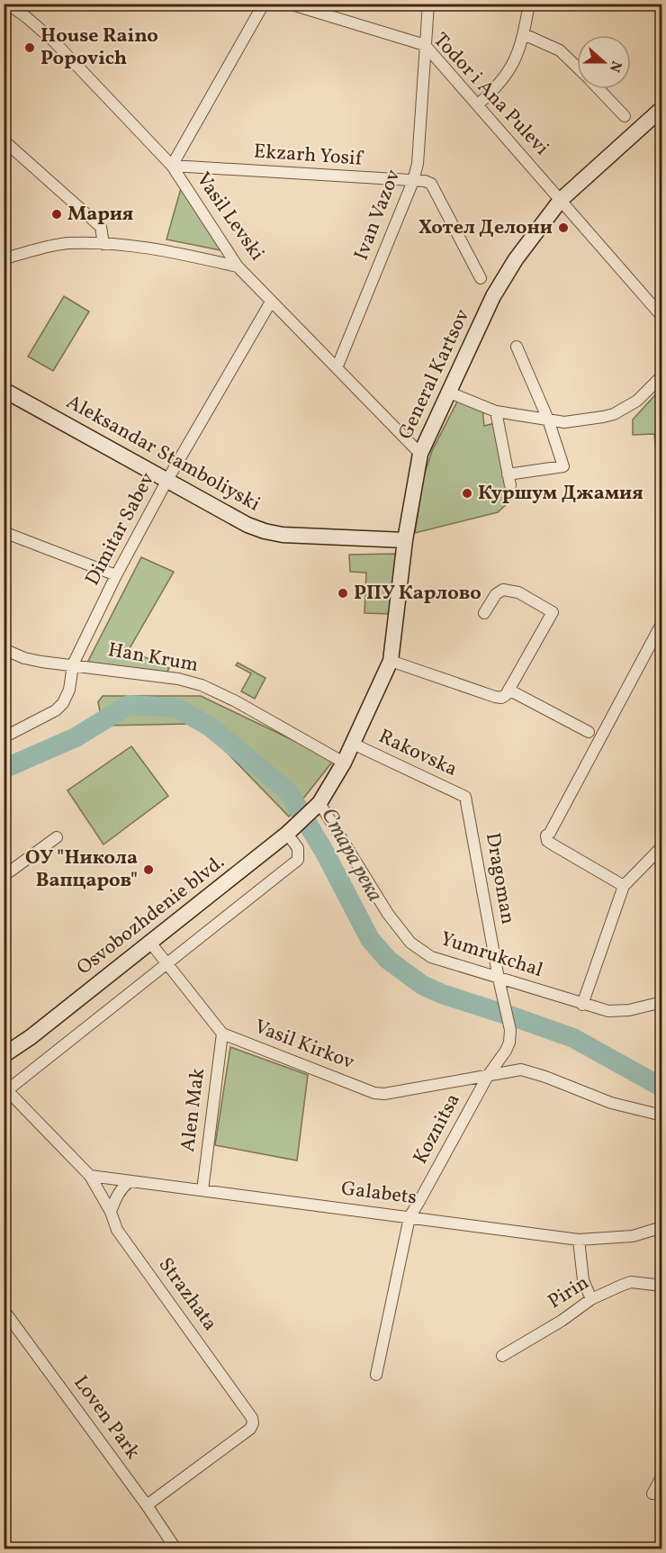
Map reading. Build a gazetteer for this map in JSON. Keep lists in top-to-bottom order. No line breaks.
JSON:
{"streets":{"main road":["General Kartsov","Aleksandar Stamboliyski","Osvobozhdenie blvd."],"street":["Todor i Ana Pulevi","Ekzarh Yosif","Ivan Vazov","Vasil Levski","Dimitar Sabev","Han Krum","Rakovska","Dragoman","Yumrukchal","Vasil Kirkov","Alen Mak","Koznitsa","Galabets","Pirin","Strazhata","Loven Park"]},"crossings":[["Todor i Ana Pulevi","Ivan Vazov"],["Todor i Ana Pulevi","General Kartsov"],["Ekzarh Yosif","Ivan Vazov"],["Ekzarh Yosif","Vasil Levski"],["Ivan Vazov","Vasil Levski"],["Vasil Levski","General Kartsov"],["Vasil Levski","Dimitar Sabev"],["General Kartsov","Aleksandar Stamboliyski"],["General Kartsov","Han Krum"],["General Kartsov","Rakovska"],["General Kartsov","Osvobozhdenie blvd."],["General Kartsov","Yumrukchal"],["Aleksandar Stamboliyski","Dimitar Sabev"],["Dimitar Sabev","Han Krum"],["Rakovska","Dragoman"],["Dragoman","Yumrukchal"],["Dragoman","Koznitsa"],["Osvobozhdenie blvd.","Yumrukchal"],["Osvobozhdenie blvd.","Vasil Kirkov"],["Vasil Kirkov","Alen Mak"],["Vasil Kirkov","Koznitsa"],["Alen Mak","Galabets"],["Koznitsa","Galabets"],["Galabets","Strazhata"],["Strazhata","Loven Park"]],"water":["Стара река"],"places":["House Raino Popovich","Мария","Хотел Делони","Куршум Джамия","РПУ Карлово","ОУ \"Никола Вапцаров\""],"north":"right"}
